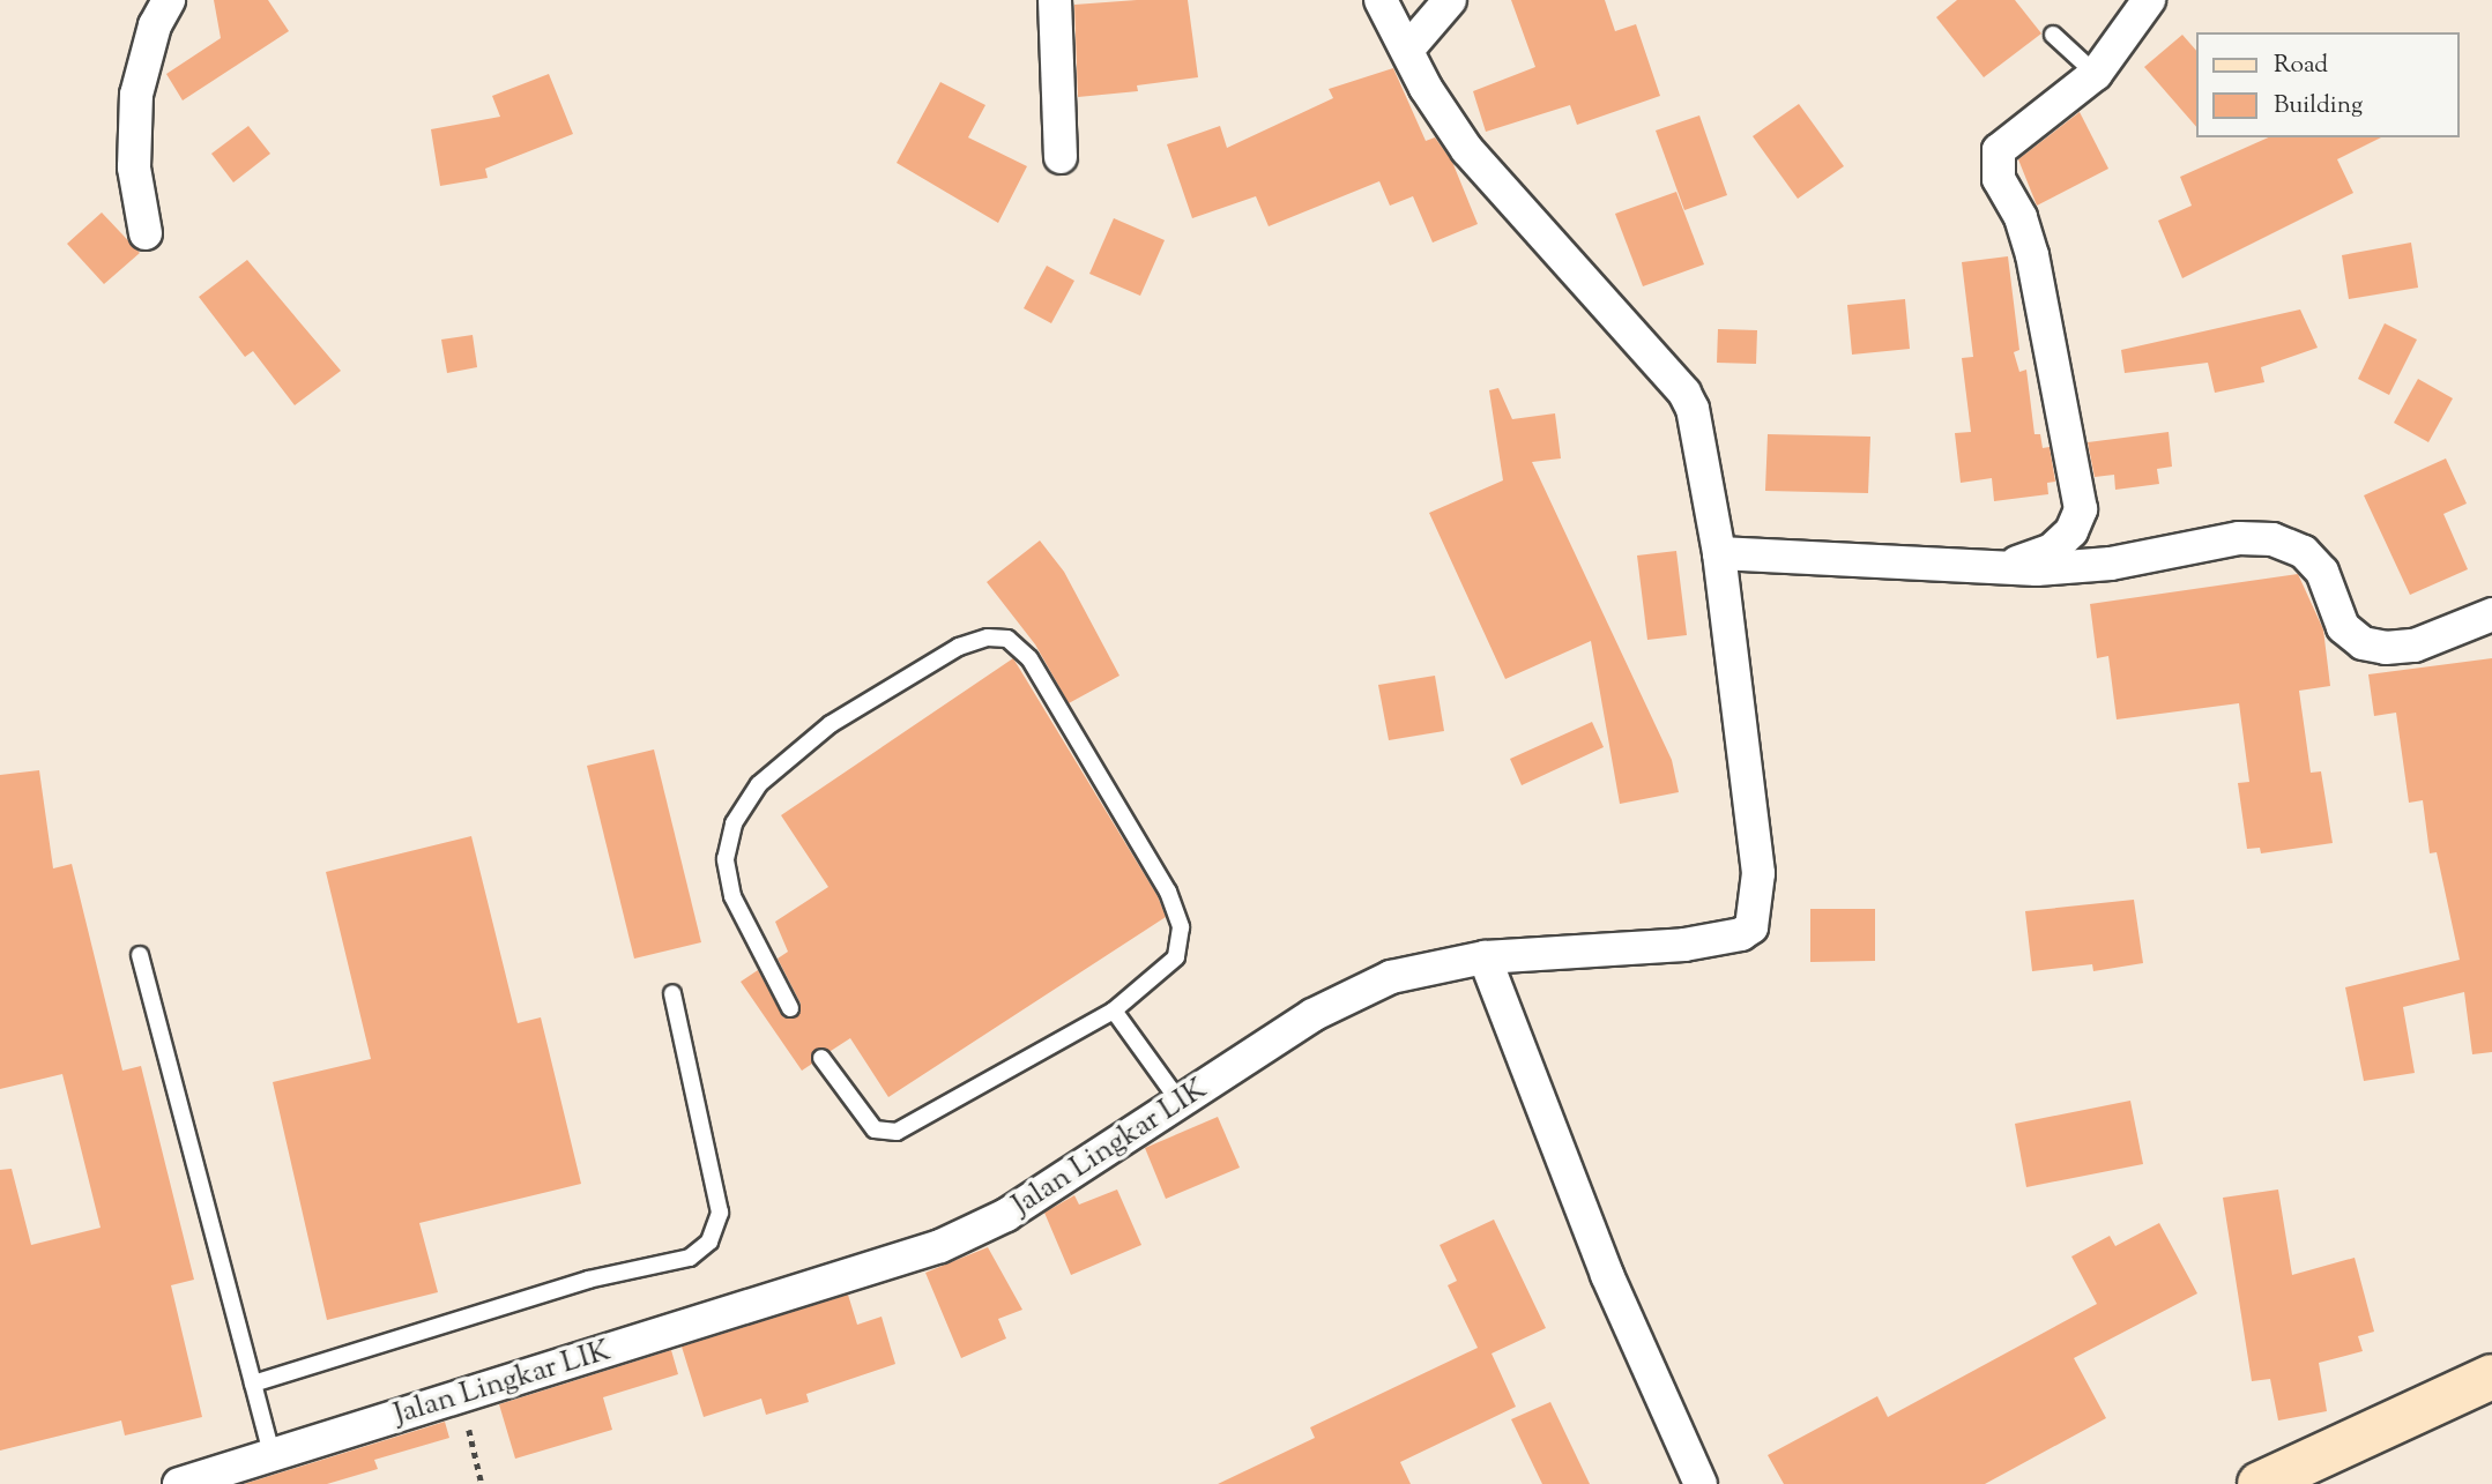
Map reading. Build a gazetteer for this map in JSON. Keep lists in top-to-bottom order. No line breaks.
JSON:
{"streets":{"street":["Jalan Lingkar LIK"]},"legend":["Road","Building"]}
